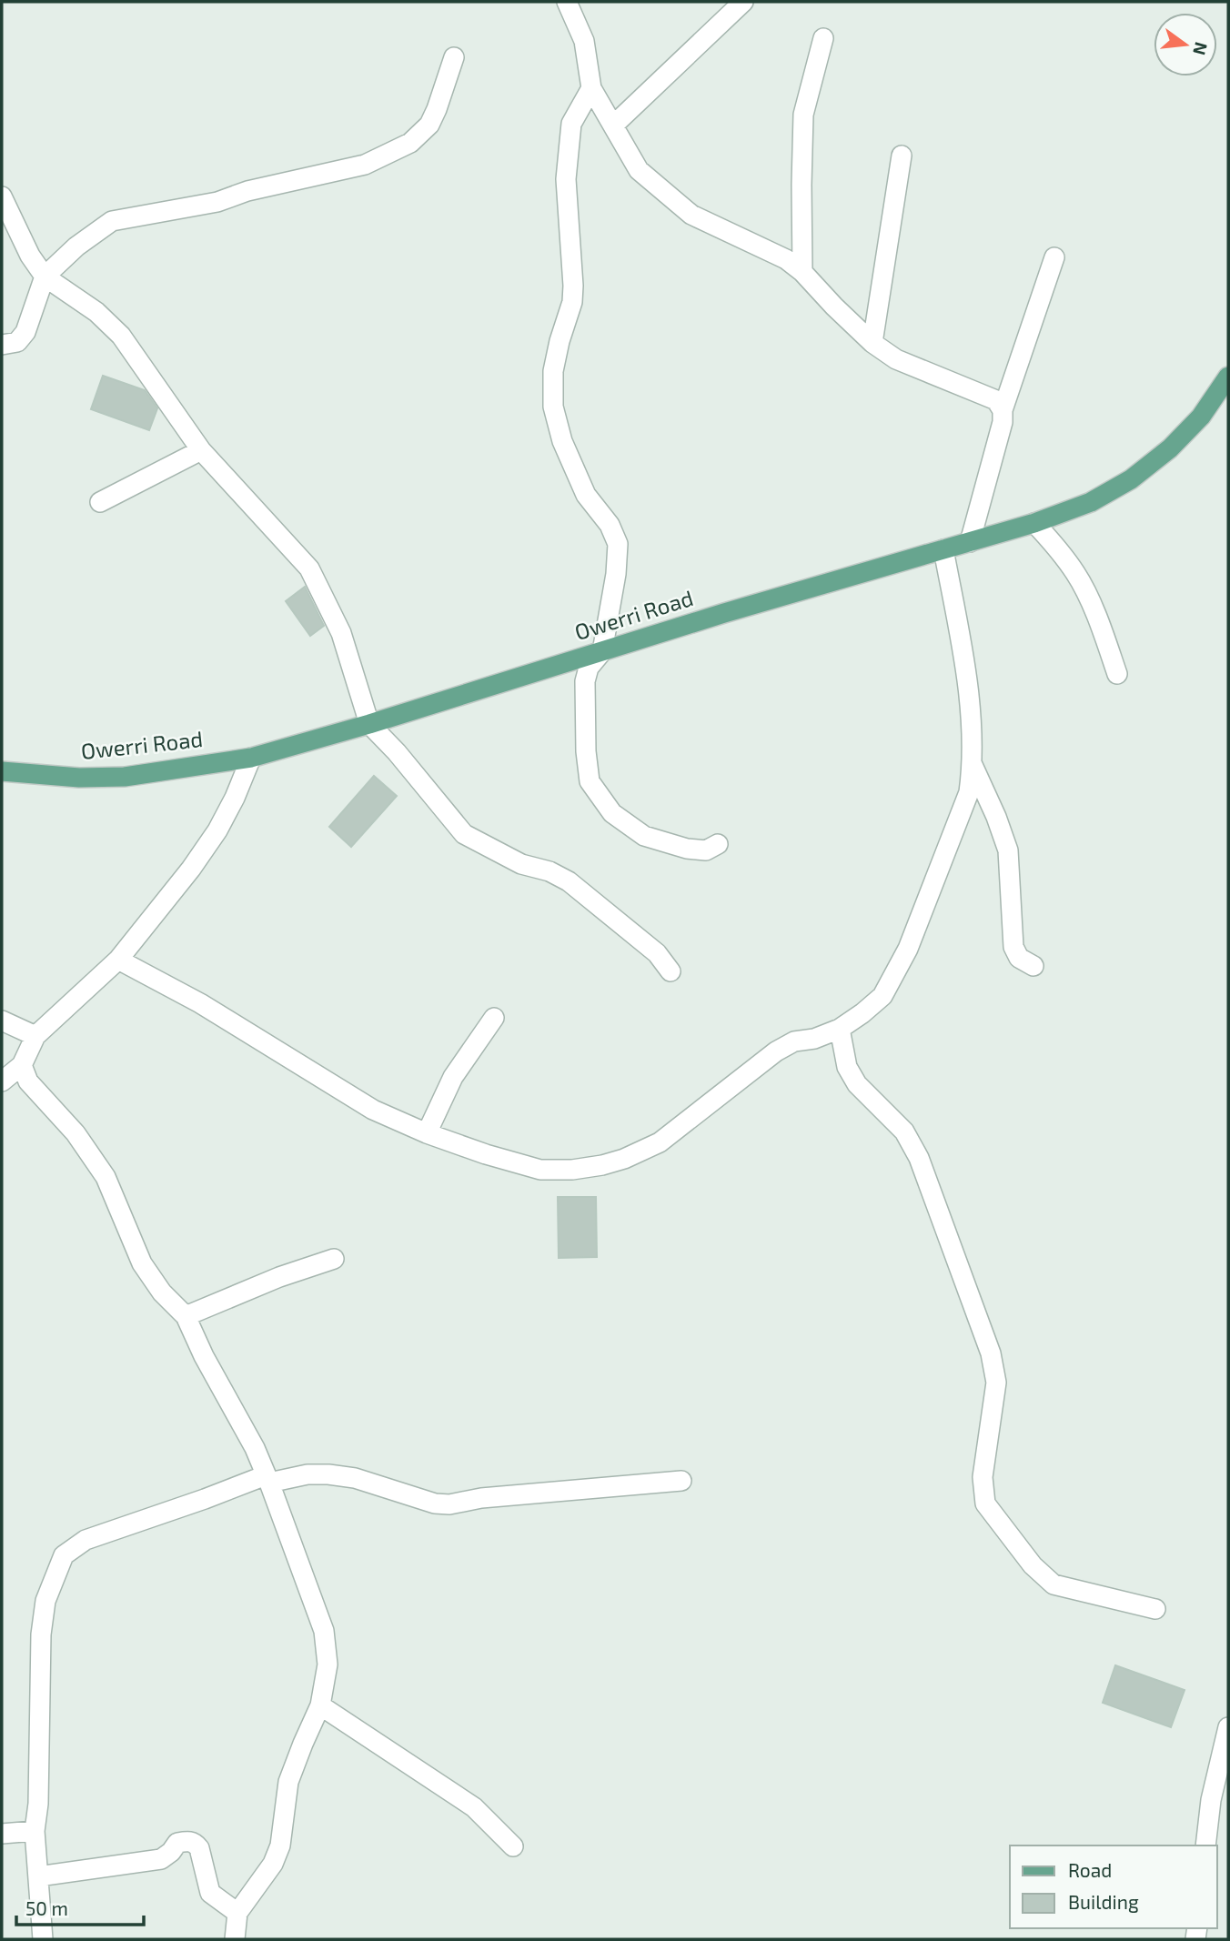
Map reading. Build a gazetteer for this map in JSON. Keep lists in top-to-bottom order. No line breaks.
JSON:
{"streets":{"main road":["Owerri Road"]},"legend":["Road","Building"],"scale_bar":"50 m","north":"right"}
